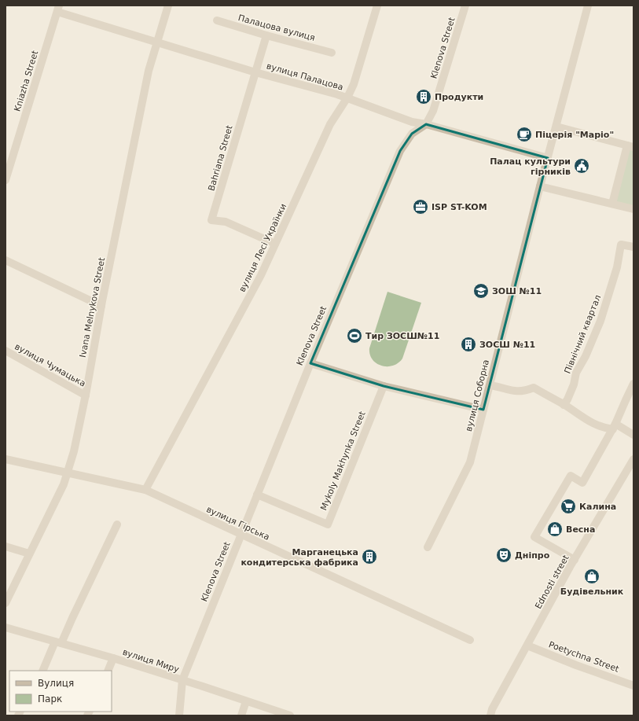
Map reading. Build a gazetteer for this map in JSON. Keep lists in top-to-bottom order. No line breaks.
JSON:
{"streets":{"street":["Палацова вулиця","Klenova Street","вулиця Палацова","Kniazha Street","Bahriana Street","вулиця Лесі Українки","Ivana Melnykova Street","Північний квартал","вулиця Чумацька","вулиця Соборна","Mykoly Makhynka Street","вулиця Гірська","Ednosti street","Poetychna Street","вулиця Миру"]},"crossings":[["Палацова вулиця","Bahriana Street"],["Klenova Street","вулиця Палацова"],["Klenova Street","Mykoly Makhynka Street"],["Klenova Street","вулиця Гірська"],["Klenova Street","вулиця Миру"],["вулиця Палацова","Kniazha Street"],["вулиця Палацова","Bahriana Street"],["вулиця Палацова","вулиця Лесі Українки"],["вулиця Палацова","Ivana Melnykova Street"],["вулиця Палацова","вулиця Соборна"],["Bahriana Street","вулиця Лесі Українки"],["вулиця Лесі Українки","вулиця Гірська"],["Ivana Melnykova Street","вулиця Чумацька"],["Ivana Melnykova Street","вулиця Гірська"],["Ednosti street","Poetychna Street"]],"places":{"building":["Продукти","ЗОСШ №11","Марганецька кондитерська фабрика"],"cafe":["Піцерія \"Маріо\""],"public building":["Палац культури гірників"],"office":["ISP ST-KOM"],"school or university":["ЗОШ №11"],"sports":["Тир ЗОСШ№11"],"supermarket":["Калина"],"shop":["Весна","Будівельник"],"theatre":["Дніпро"]},"legend":["Вулиця","Парк"]}
